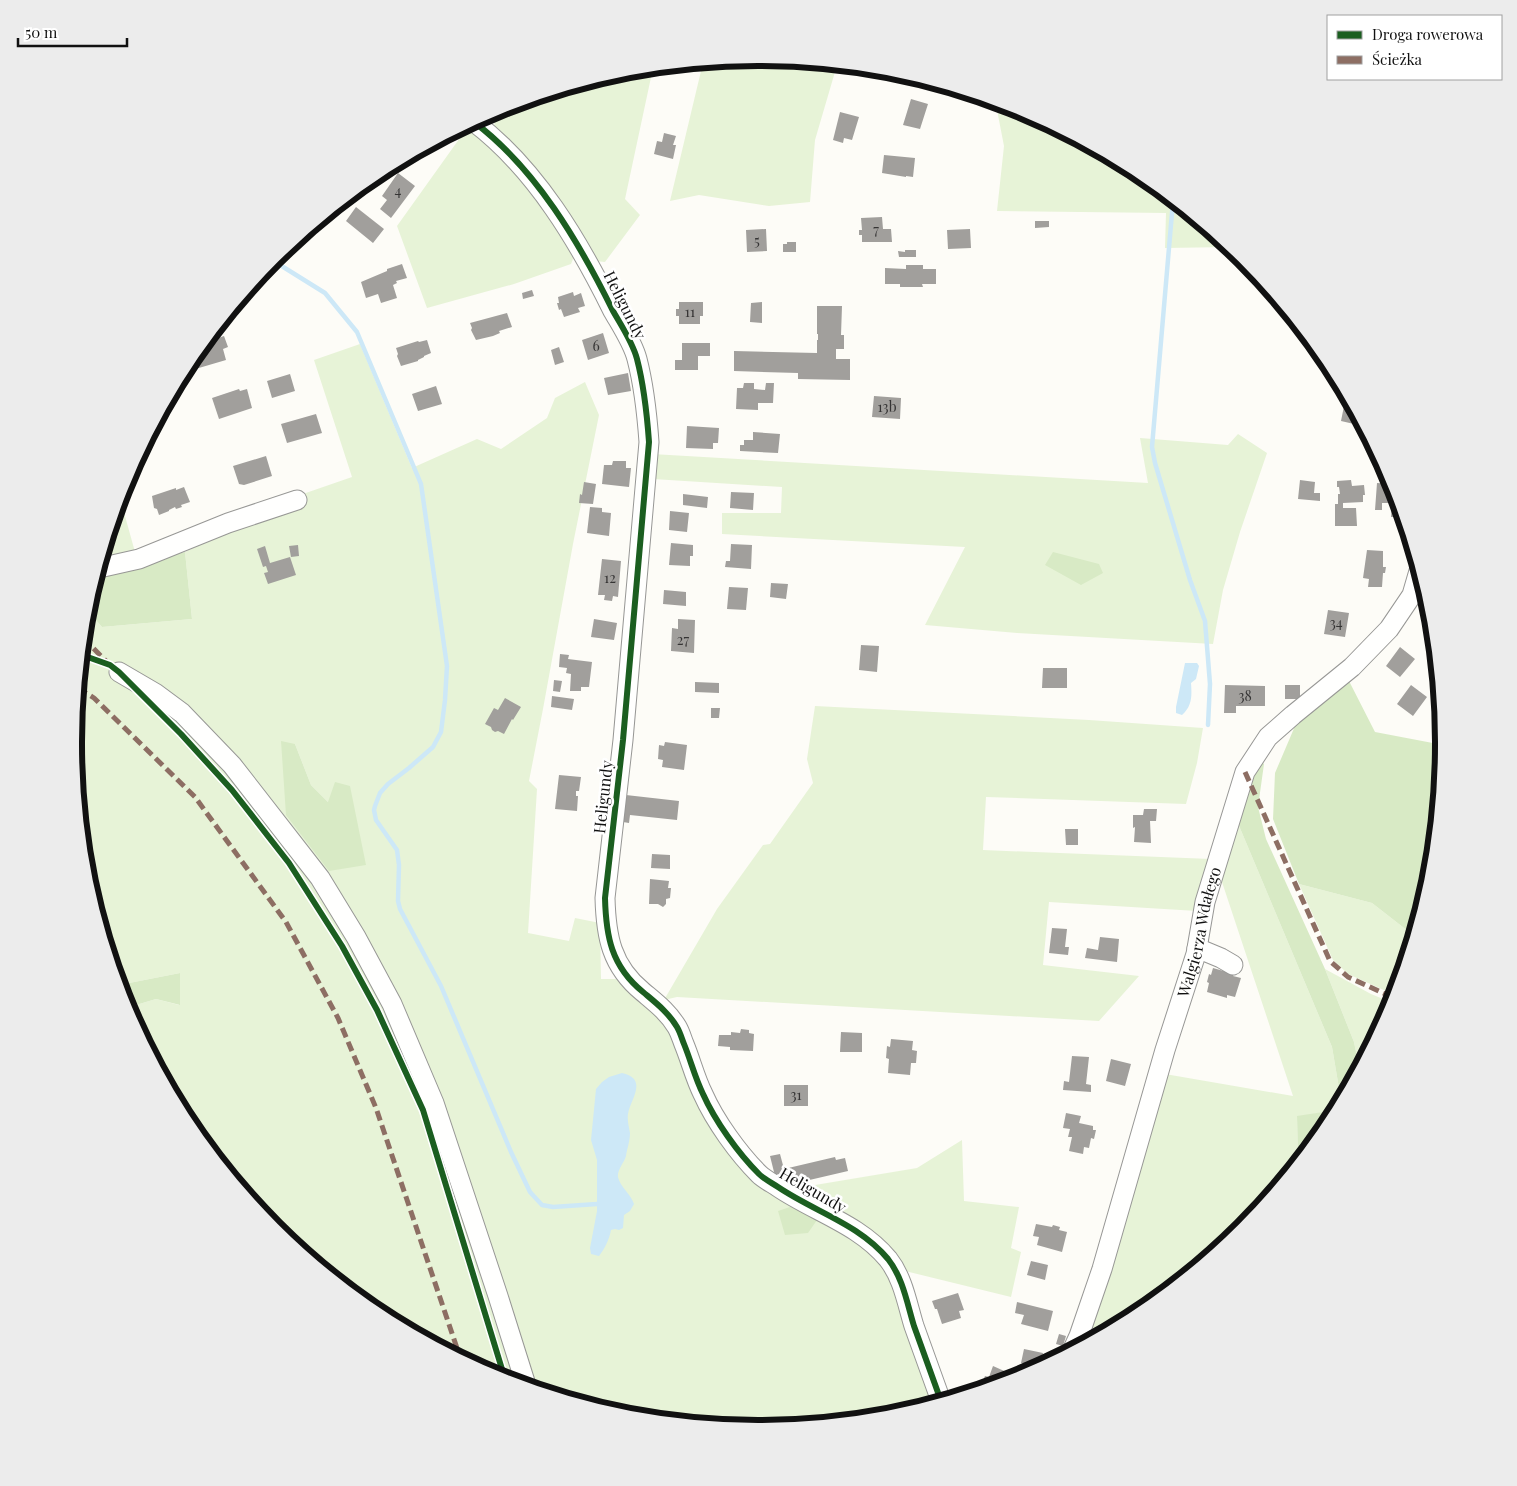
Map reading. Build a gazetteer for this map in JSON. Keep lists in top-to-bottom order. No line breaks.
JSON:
{"streets":{"street":["Heligundy","Walgierza Wdałego"]},"house_numbers":["4","7","5","11","6","13b","12","34","27","38","31"],"legend":["Droga rowerowa","Ścieżka"],"scale_bar":"50 m"}
